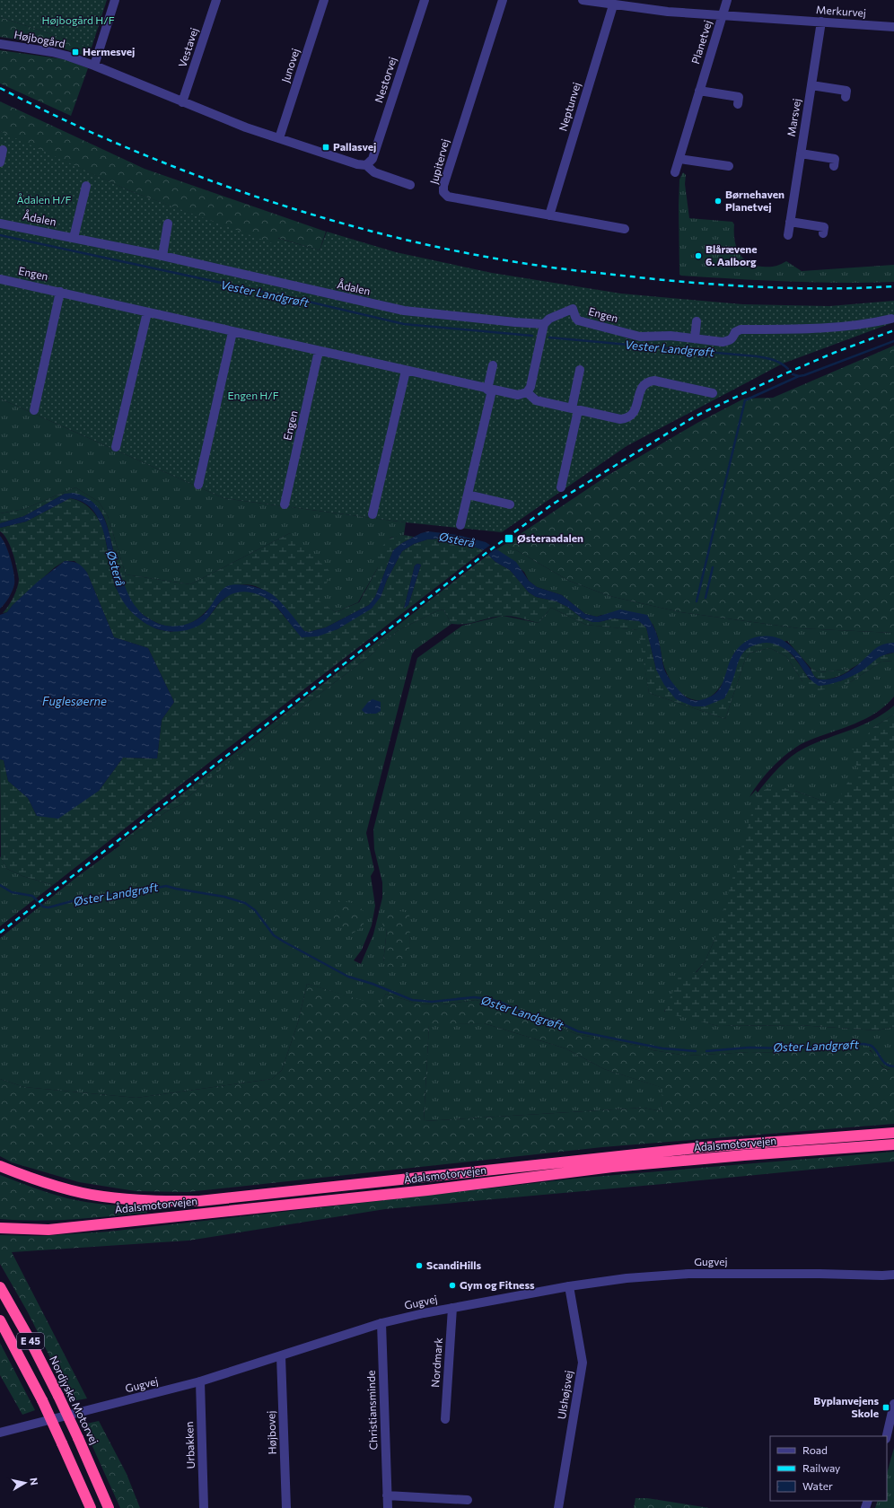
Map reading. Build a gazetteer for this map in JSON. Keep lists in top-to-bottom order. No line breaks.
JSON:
{"streets":{"highway":["Ådalsmotorvejen","E 45","Nordjyske Motorvej"],"street":["Merkurvej","Højbogård","Planetvej","Vestavej","Junovej","Nestorvej","Neptunvej","Marsvej","Jupitervej","Ådalen","Engen","Gugvej","Nordmark","Ulshøjsvej","Christiansminde","Højbovej","Urbakken"]},"crossings":[["Merkurvej","Planetvej"],["Merkurvej","Marsvej"],["Neptunvej","Jupitervej"],["Ådalen","Engen"],["Gugvej","Nordmark"],["Gugvej","Ulshøjsvej"],["Gugvej","Christiansminde"],["Gugvej","Højbovej"],["Gugvej","Urbakken"]],"water":["Vester Landgrøft","Østerå","Fuglesøerne","Øster Landgrøft"],"parks":["Højbogård H/F","Ådalen H/F","Engen H/F"],"places":{"transit":["Hermesvej","Pallasvej","Østeraadalen","Byplanvejens Skole"],"other":["Børnehaven Planetvej","Blårævene 6. Aalborg","ScandiHills","Gym og Fitness"]},"legend":["Road","Railway","Water"],"north":"right"}
